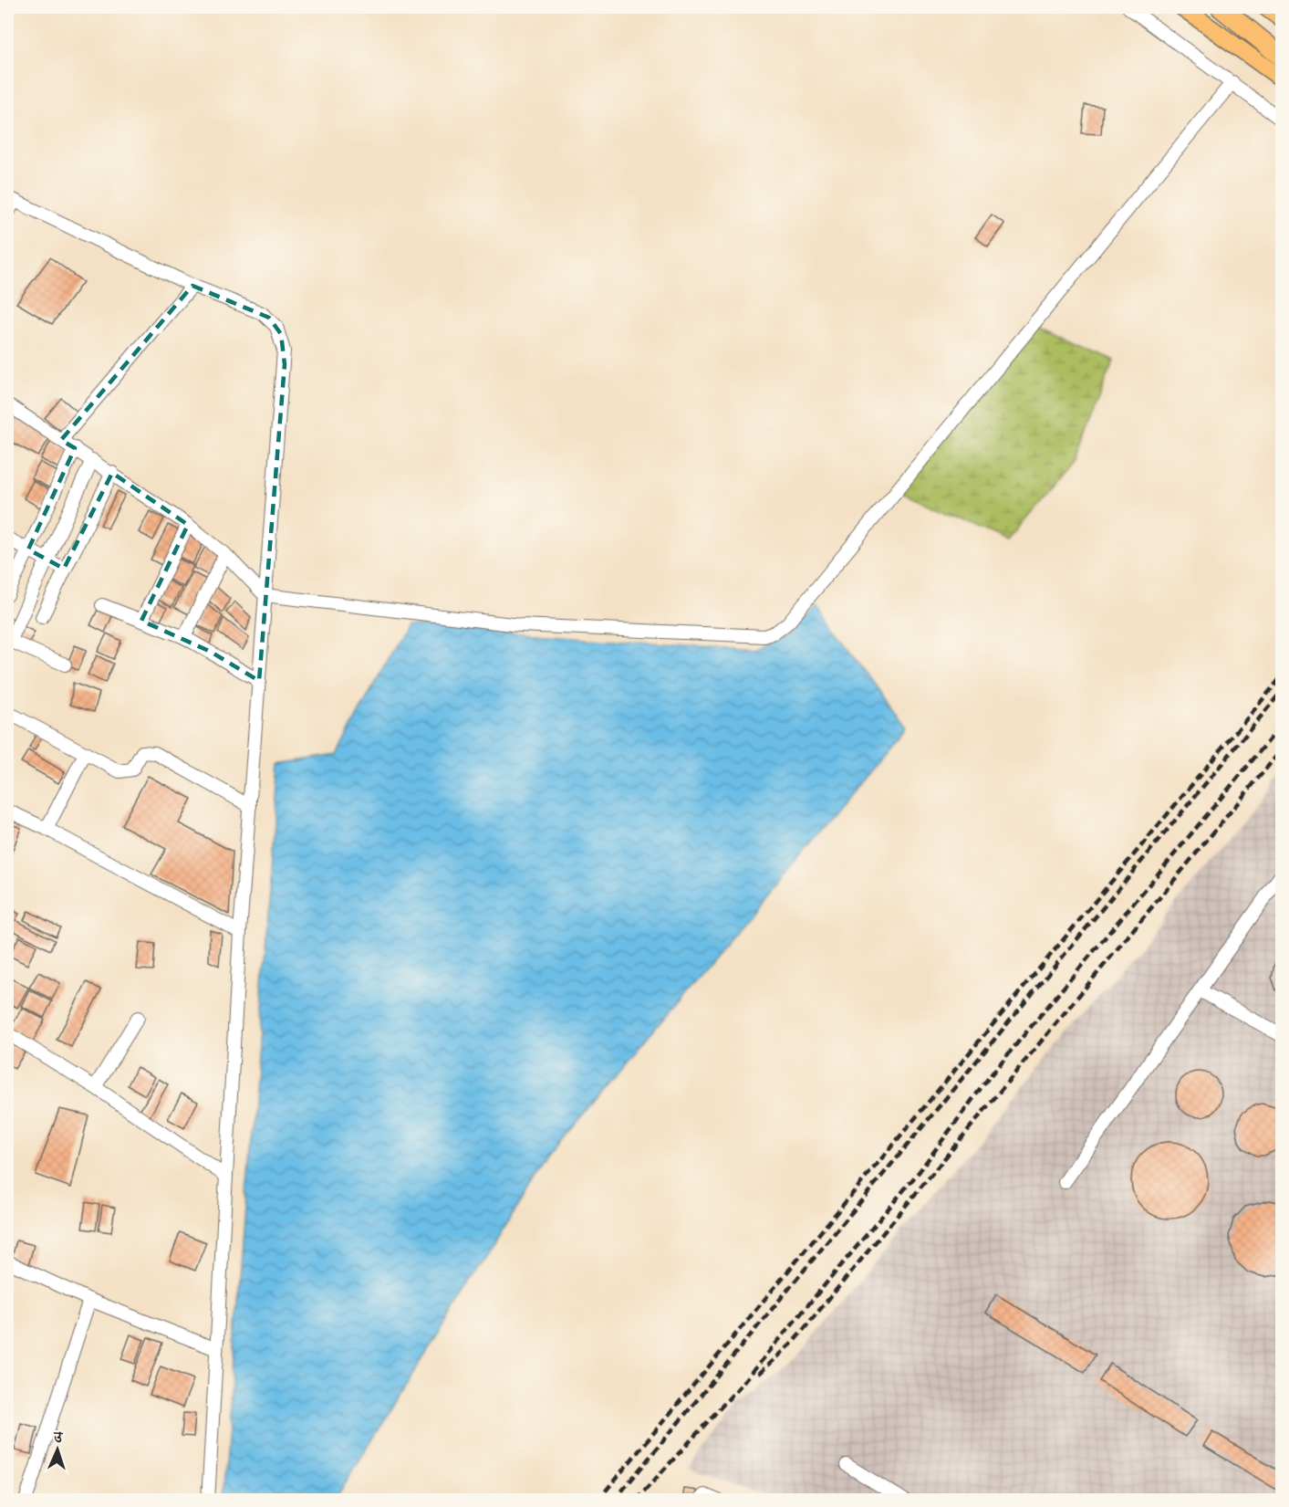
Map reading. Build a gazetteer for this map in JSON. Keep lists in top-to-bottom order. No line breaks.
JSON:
{"north":"top"}
